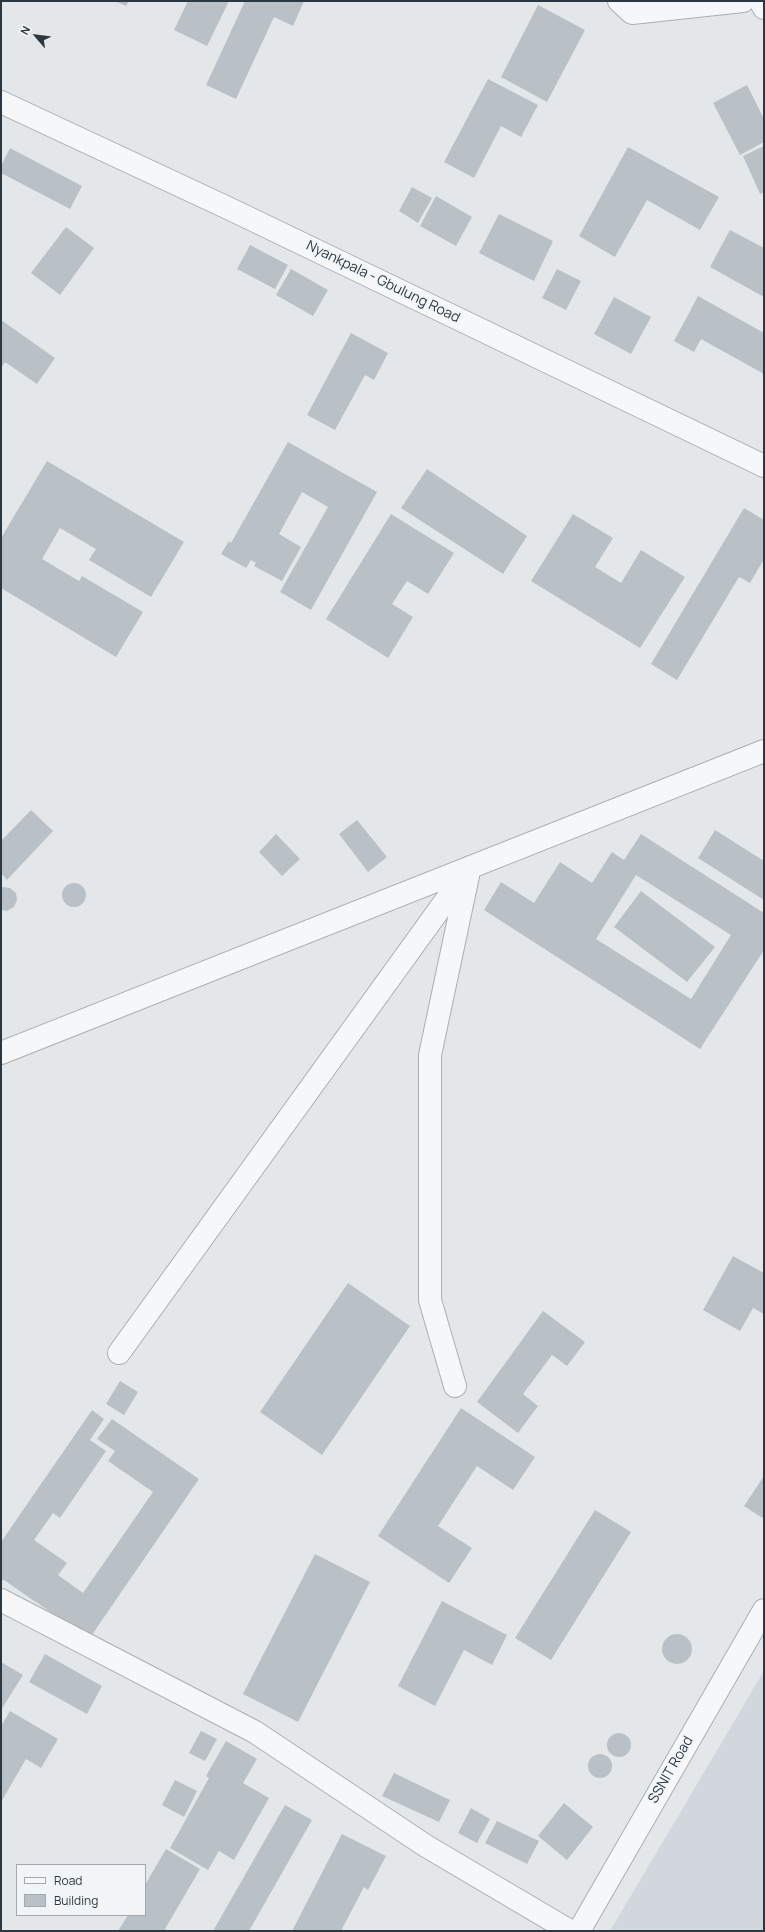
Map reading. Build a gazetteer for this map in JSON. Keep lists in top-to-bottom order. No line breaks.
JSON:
{"streets":{"street":["Nyankpala - Gbulung Road","SSNIT Road"]},"legend":["Road","Building"],"north":"top left"}
